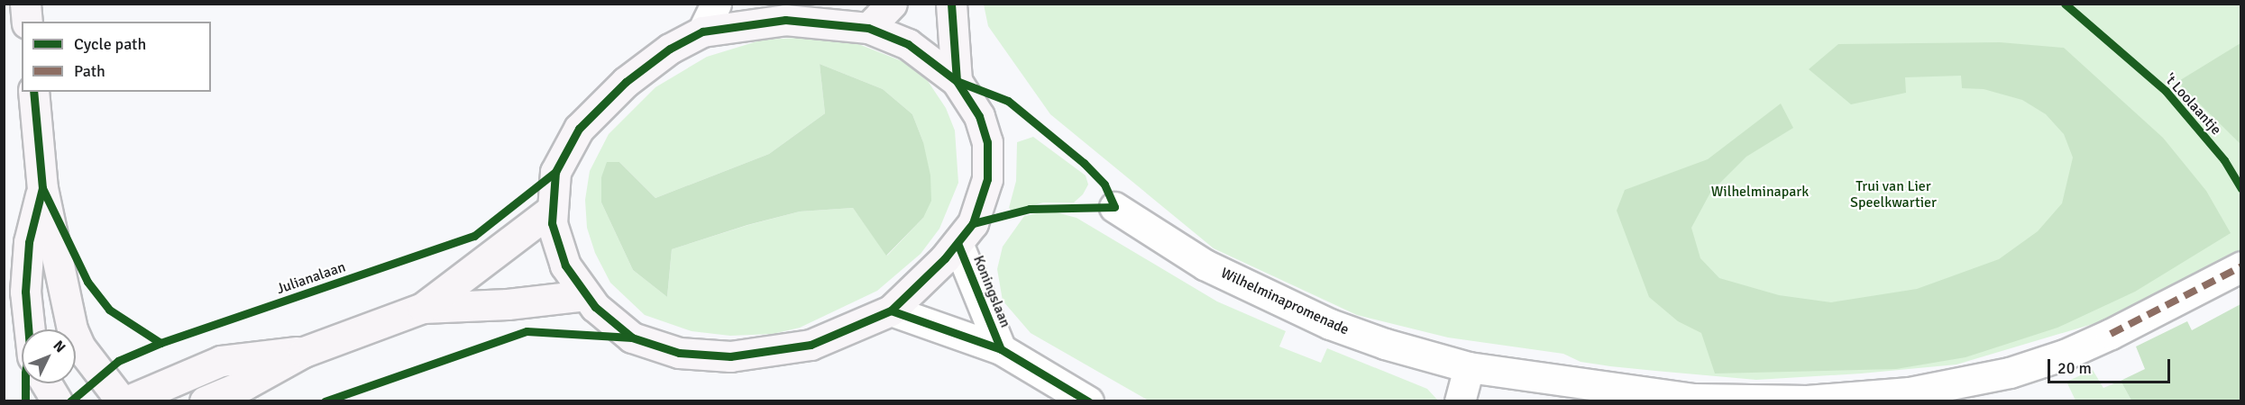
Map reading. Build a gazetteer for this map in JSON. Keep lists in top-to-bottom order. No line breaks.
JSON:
{"streets":{"street":["Koningslaan","Wilhelminapromenade"],"cycle path":["'t Loolaantje","Julianalaan"]},"parks":["Trui van Lier Speelkwartier","Wilhelminapark"],"legend":["Cycle path","Path"],"scale_bar":"20 m","north":"top right"}
